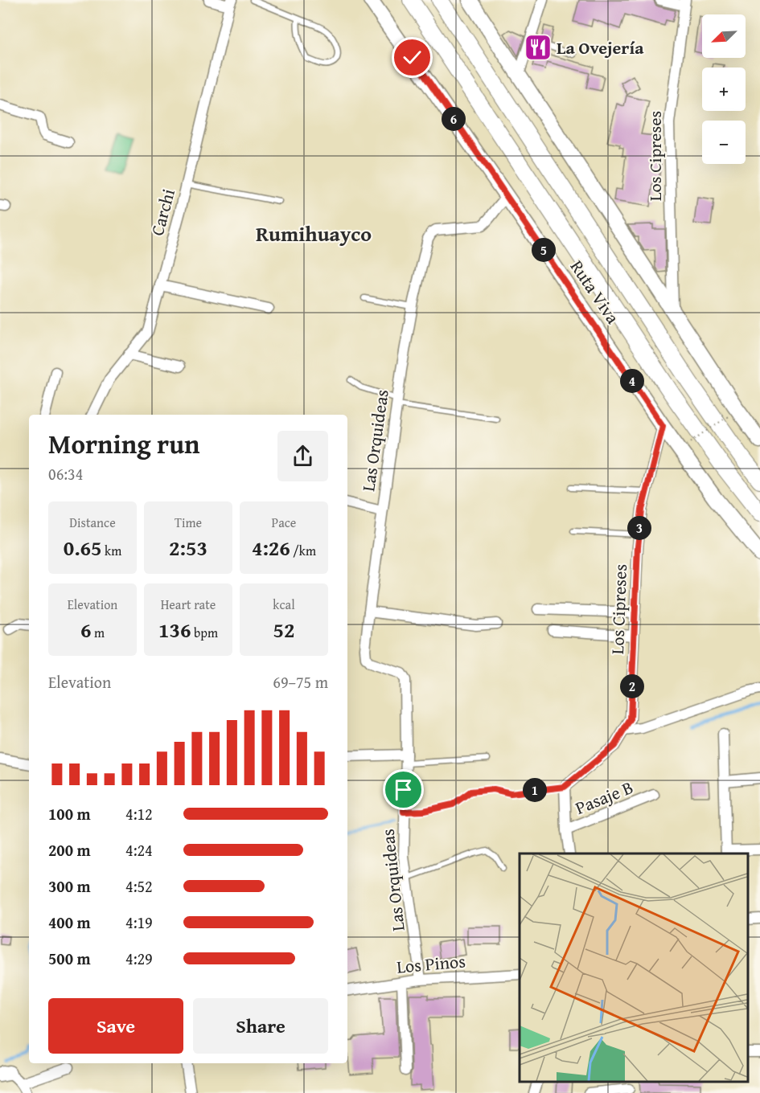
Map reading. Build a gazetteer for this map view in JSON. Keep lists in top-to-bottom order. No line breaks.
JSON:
{"streets":{"highway":["Ruta Viva"],"street":["Los Cipreses","Carchi","Las Orquideas","Pasaje B","Los Pinos"]},"crossings":[["Los Cipreses","Ruta Viva"],["Ruta Viva","Las Orquideas"],["Las Orquideas","Los Pinos"]],"districts":["Rumihuayco"],"places":{"restaurant":["La Ovejería"]},"north":"bottom left","page":{"map_buttons":["+","−"],"pins":["6","5","4","3","2","1"],"heading":["Morning run","06:34"],"stats":[["Distance","0.65 km"],["Time","2:53"],["Pace","4:26 /km"],["Elevation","6 m"],["Heart rate","136 bpm"],["kcal","52"]],"chart":["Elevation","69–75 m"],"list":[{"name":"100 m","note":"4:12"},{"name":"200 m","note":"4:24"},{"name":"300 m","note":"4:52"},{"name":"400 m","note":"4:19"},{"name":"500 m","note":"4:29"}],"buttons":["Save","Share"]}}
